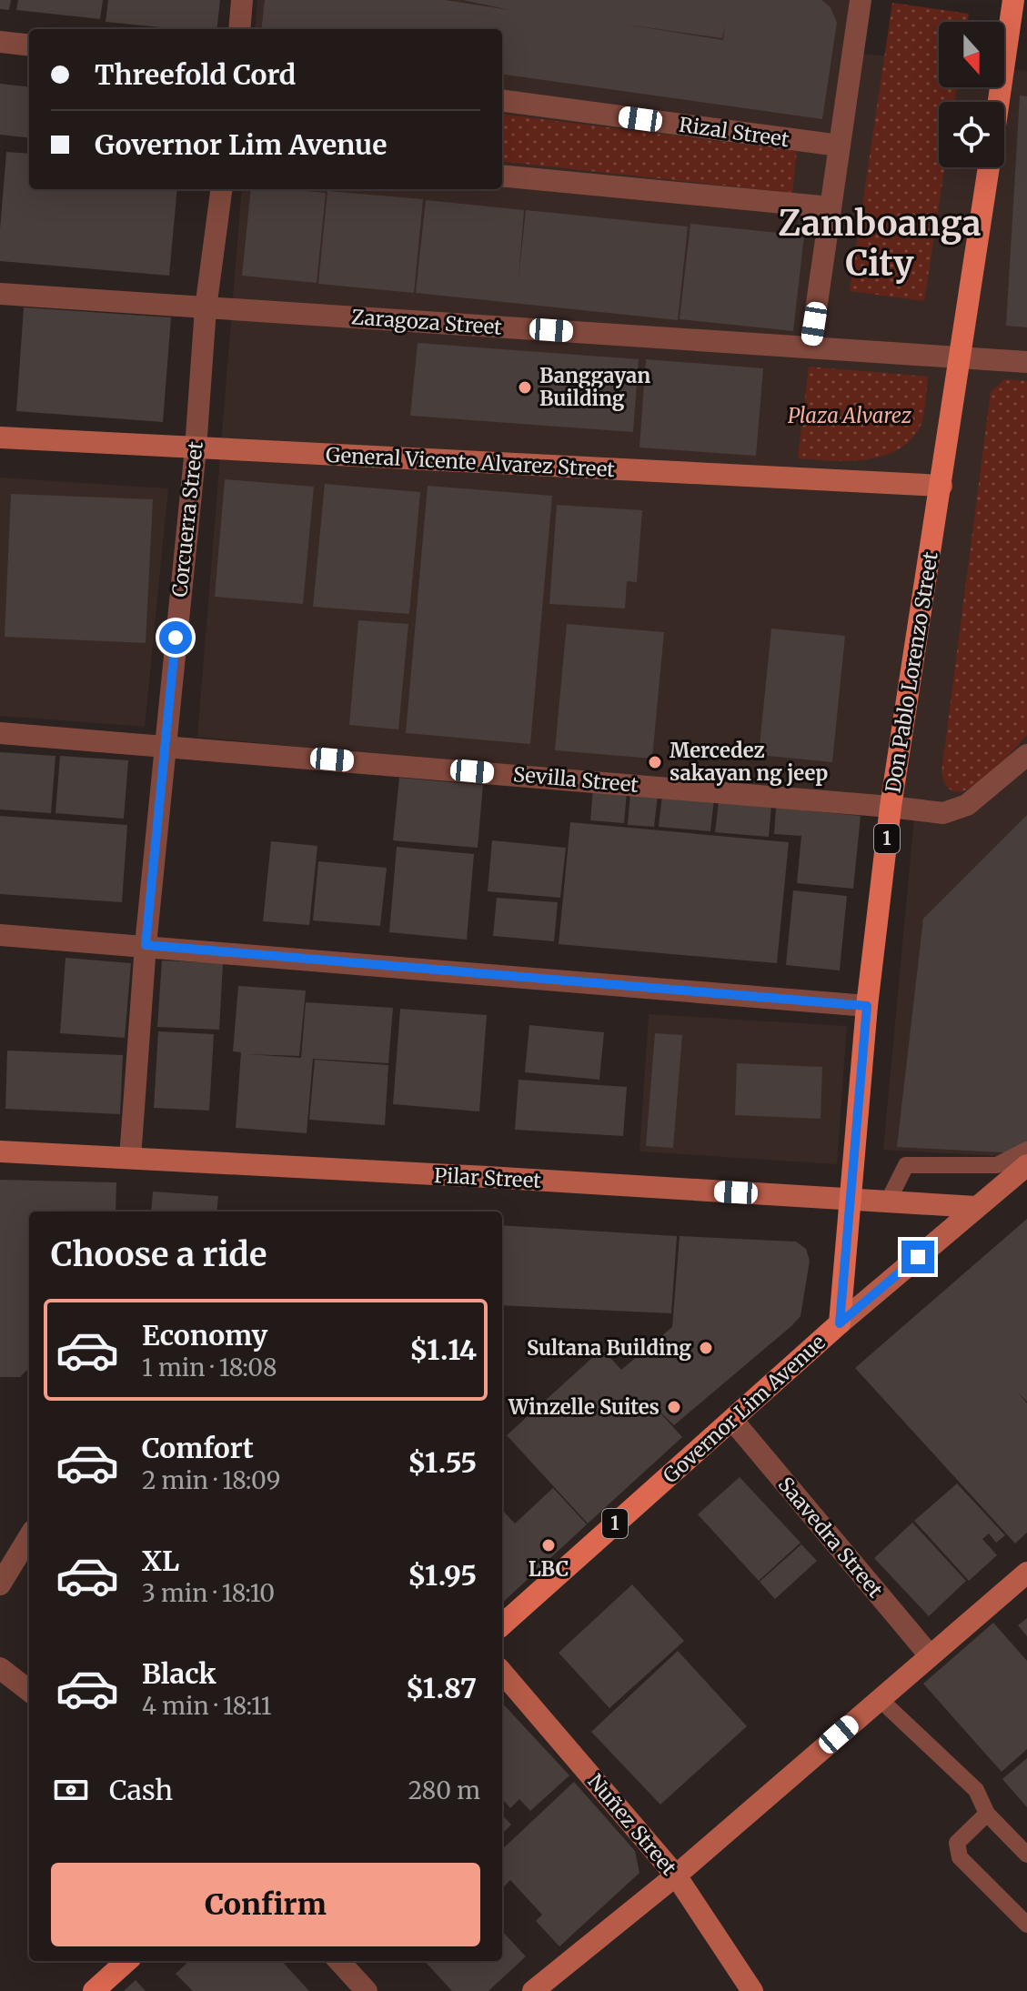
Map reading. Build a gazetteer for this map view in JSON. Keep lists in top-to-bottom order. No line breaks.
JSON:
{"streets":{"main road":["Don Pablo Lorenzo Street","1","Governor Lim Avenue"],"street":["Rizal Street","Zaragoza Street","General Vicente Alvarez Street","Corcuerra Street","Sevilla Street","Pilar Street","Saavedra Street","Nuñez Street"]},"crossings":[["Zaragoza Street","Corcuerra Street"],["Zaragoza Street","Don Pablo Lorenzo Street"],["General Vicente Alvarez Street","Corcuerra Street"],["General Vicente Alvarez Street","Don Pablo Lorenzo Street"],["Corcuerra Street","Sevilla Street"],["Corcuerra Street","Pilar Street"],["Don Pablo Lorenzo Street","Sevilla Street"],["Don Pablo Lorenzo Street","Pilar Street"],["Don Pablo Lorenzo Street","Governor Lim Avenue"],["Pilar Street","Governor Lim Avenue"],["Governor Lim Avenue","Saavedra Street"]],"districts":["Zamboanga City"],"parks":["Plaza Alvarez"],"places":["Banggayan Building","Mercedez sakayan ng jeep","Sultana Building","Winzelle Suites","LBC"],"north":"bottom","page":{"banner":["Threefold Cord","Governor Lim Avenue"],"heading":"Choose a ride","list":[{"name":"Economy","note":"1 min · 18:08","value":"$1.14"},{"name":"Comfort","note":"2 min · 18:09","value":"$1.55"},{"name":"XL","note":"3 min · 18:10","value":"$1.95"},{"name":"Black","note":"4 min · 18:11","value":"$1.87"}],"pay":["Cash","280 m"],"buttons":"Confirm"}}
